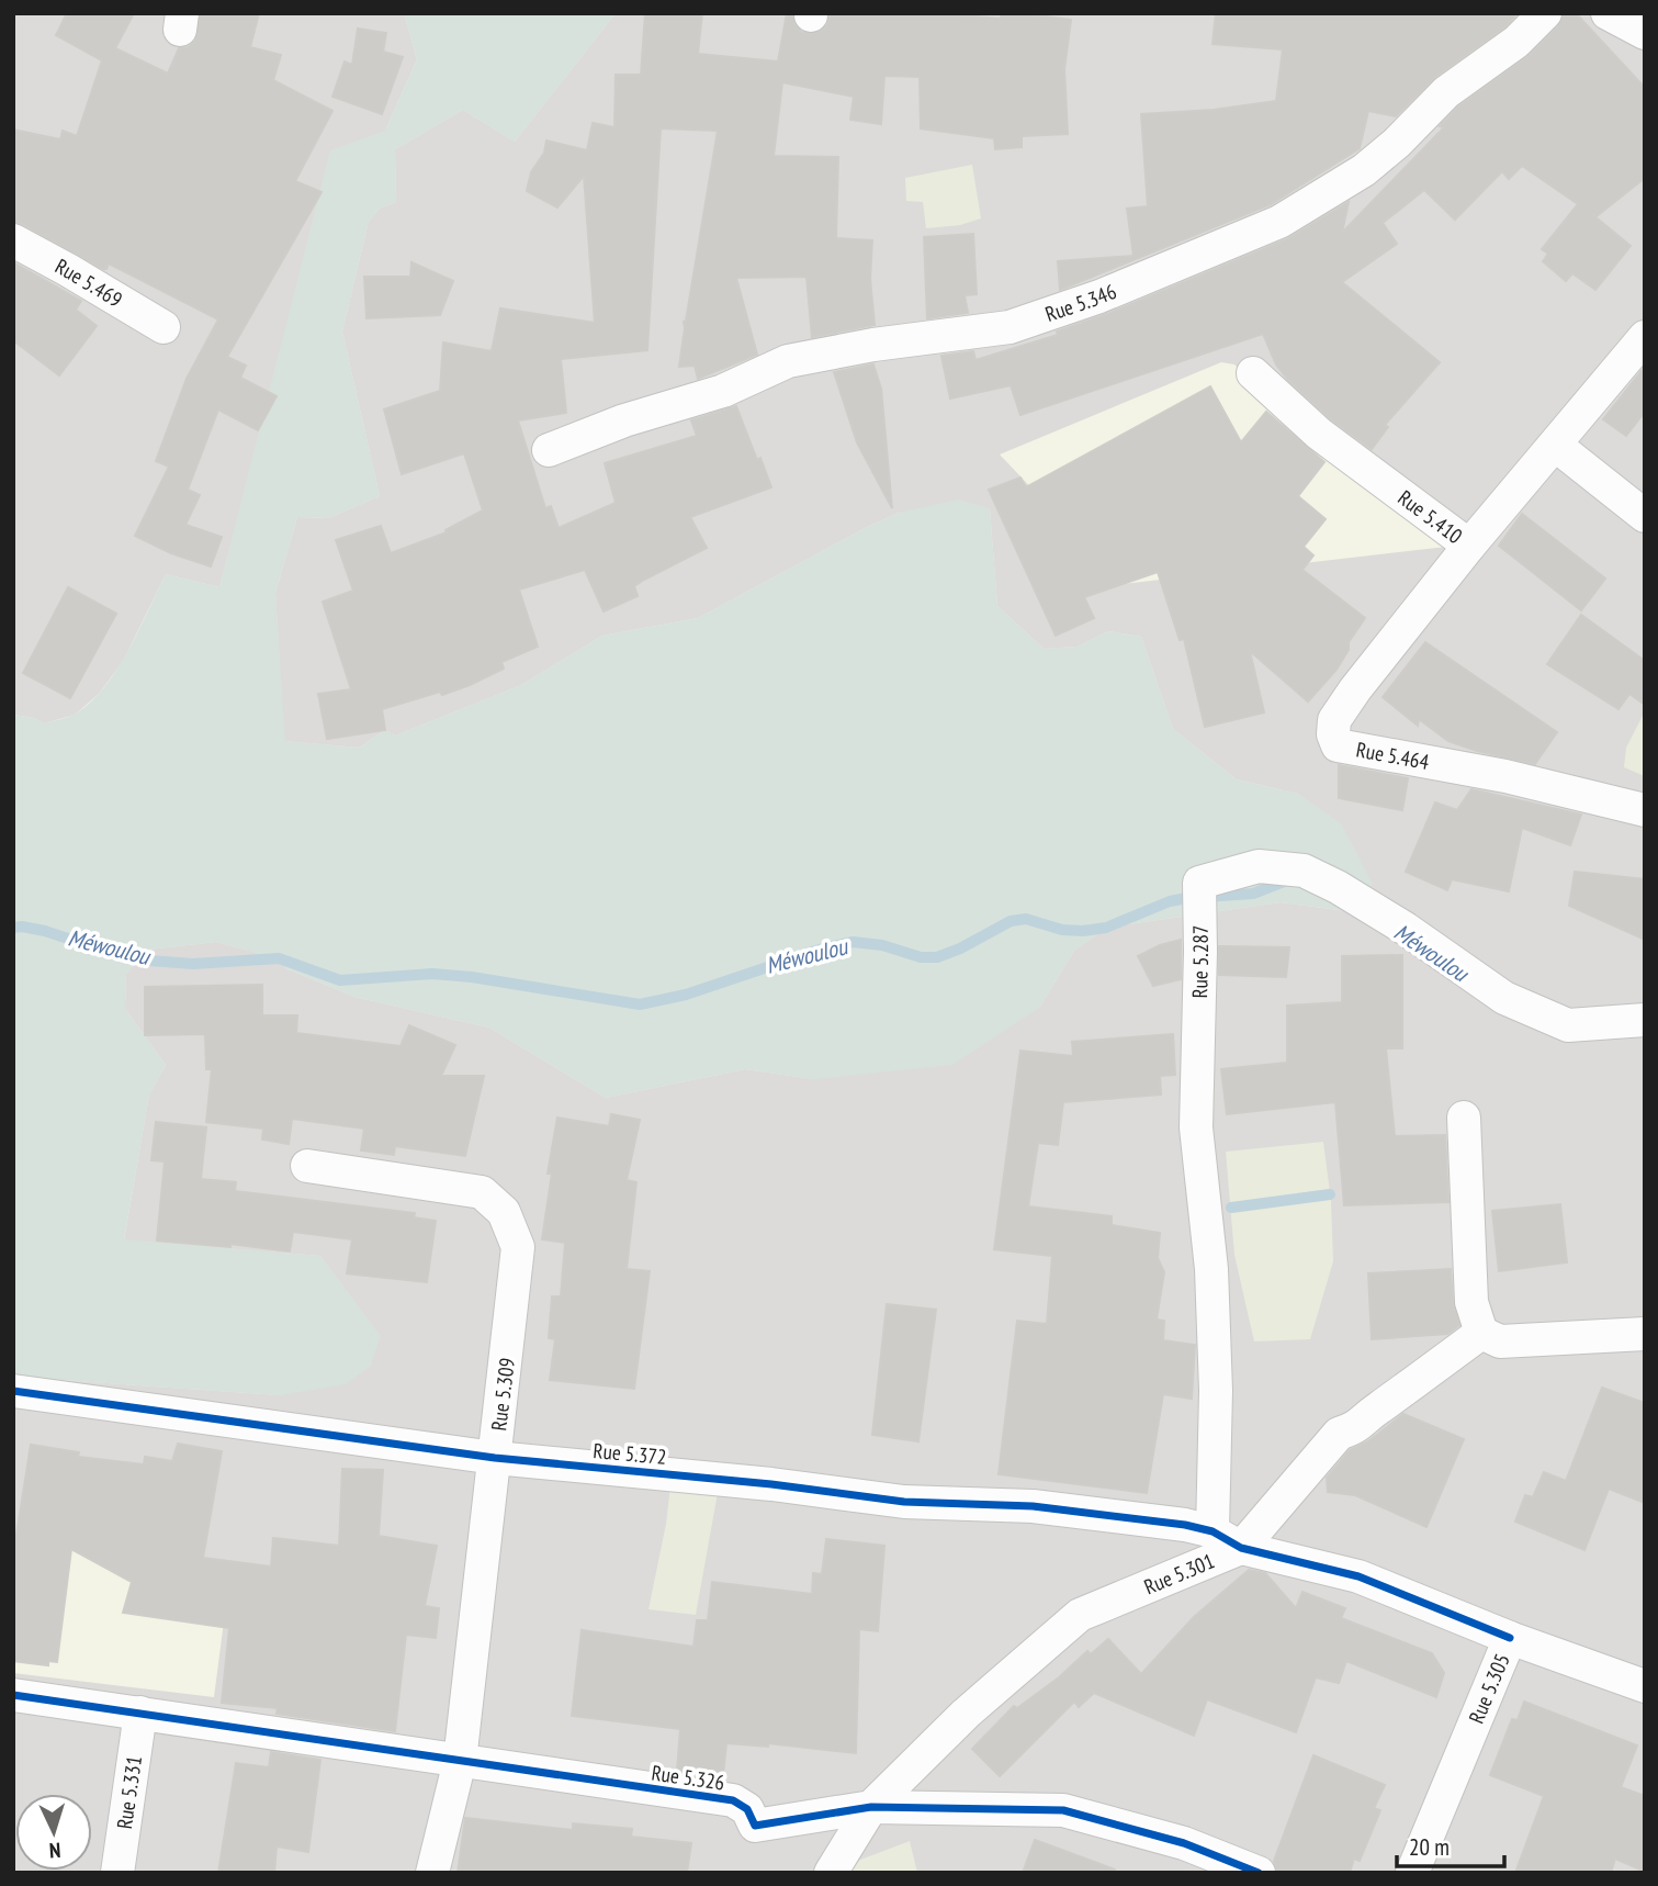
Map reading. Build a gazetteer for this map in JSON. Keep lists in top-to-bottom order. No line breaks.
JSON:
{"streets":{"street":["Rue 5.469","Rue 5.346","Rue 5.410","Rue 5.464","Rue 5.287","Rue 5.309","Rue 5.372","Rue 5.301","Rue 5.305","Rue 5.326","Rue 5.331"]},"crossings":[["Rue 5.410","Rue 5.464"],["Rue 5.287","Rue 5.372"],["Rue 5.309","Rue 5.372"],["Rue 5.309","Rue 5.326"],["Rue 5.372","Rue 5.301"],["Rue 5.372","Rue 5.305"],["Rue 5.301","Rue 5.326"],["Rue 5.326","Rue 5.331"]],"water":["Méwoulou"],"scale_bar":"20 m","north":"bottom"}
